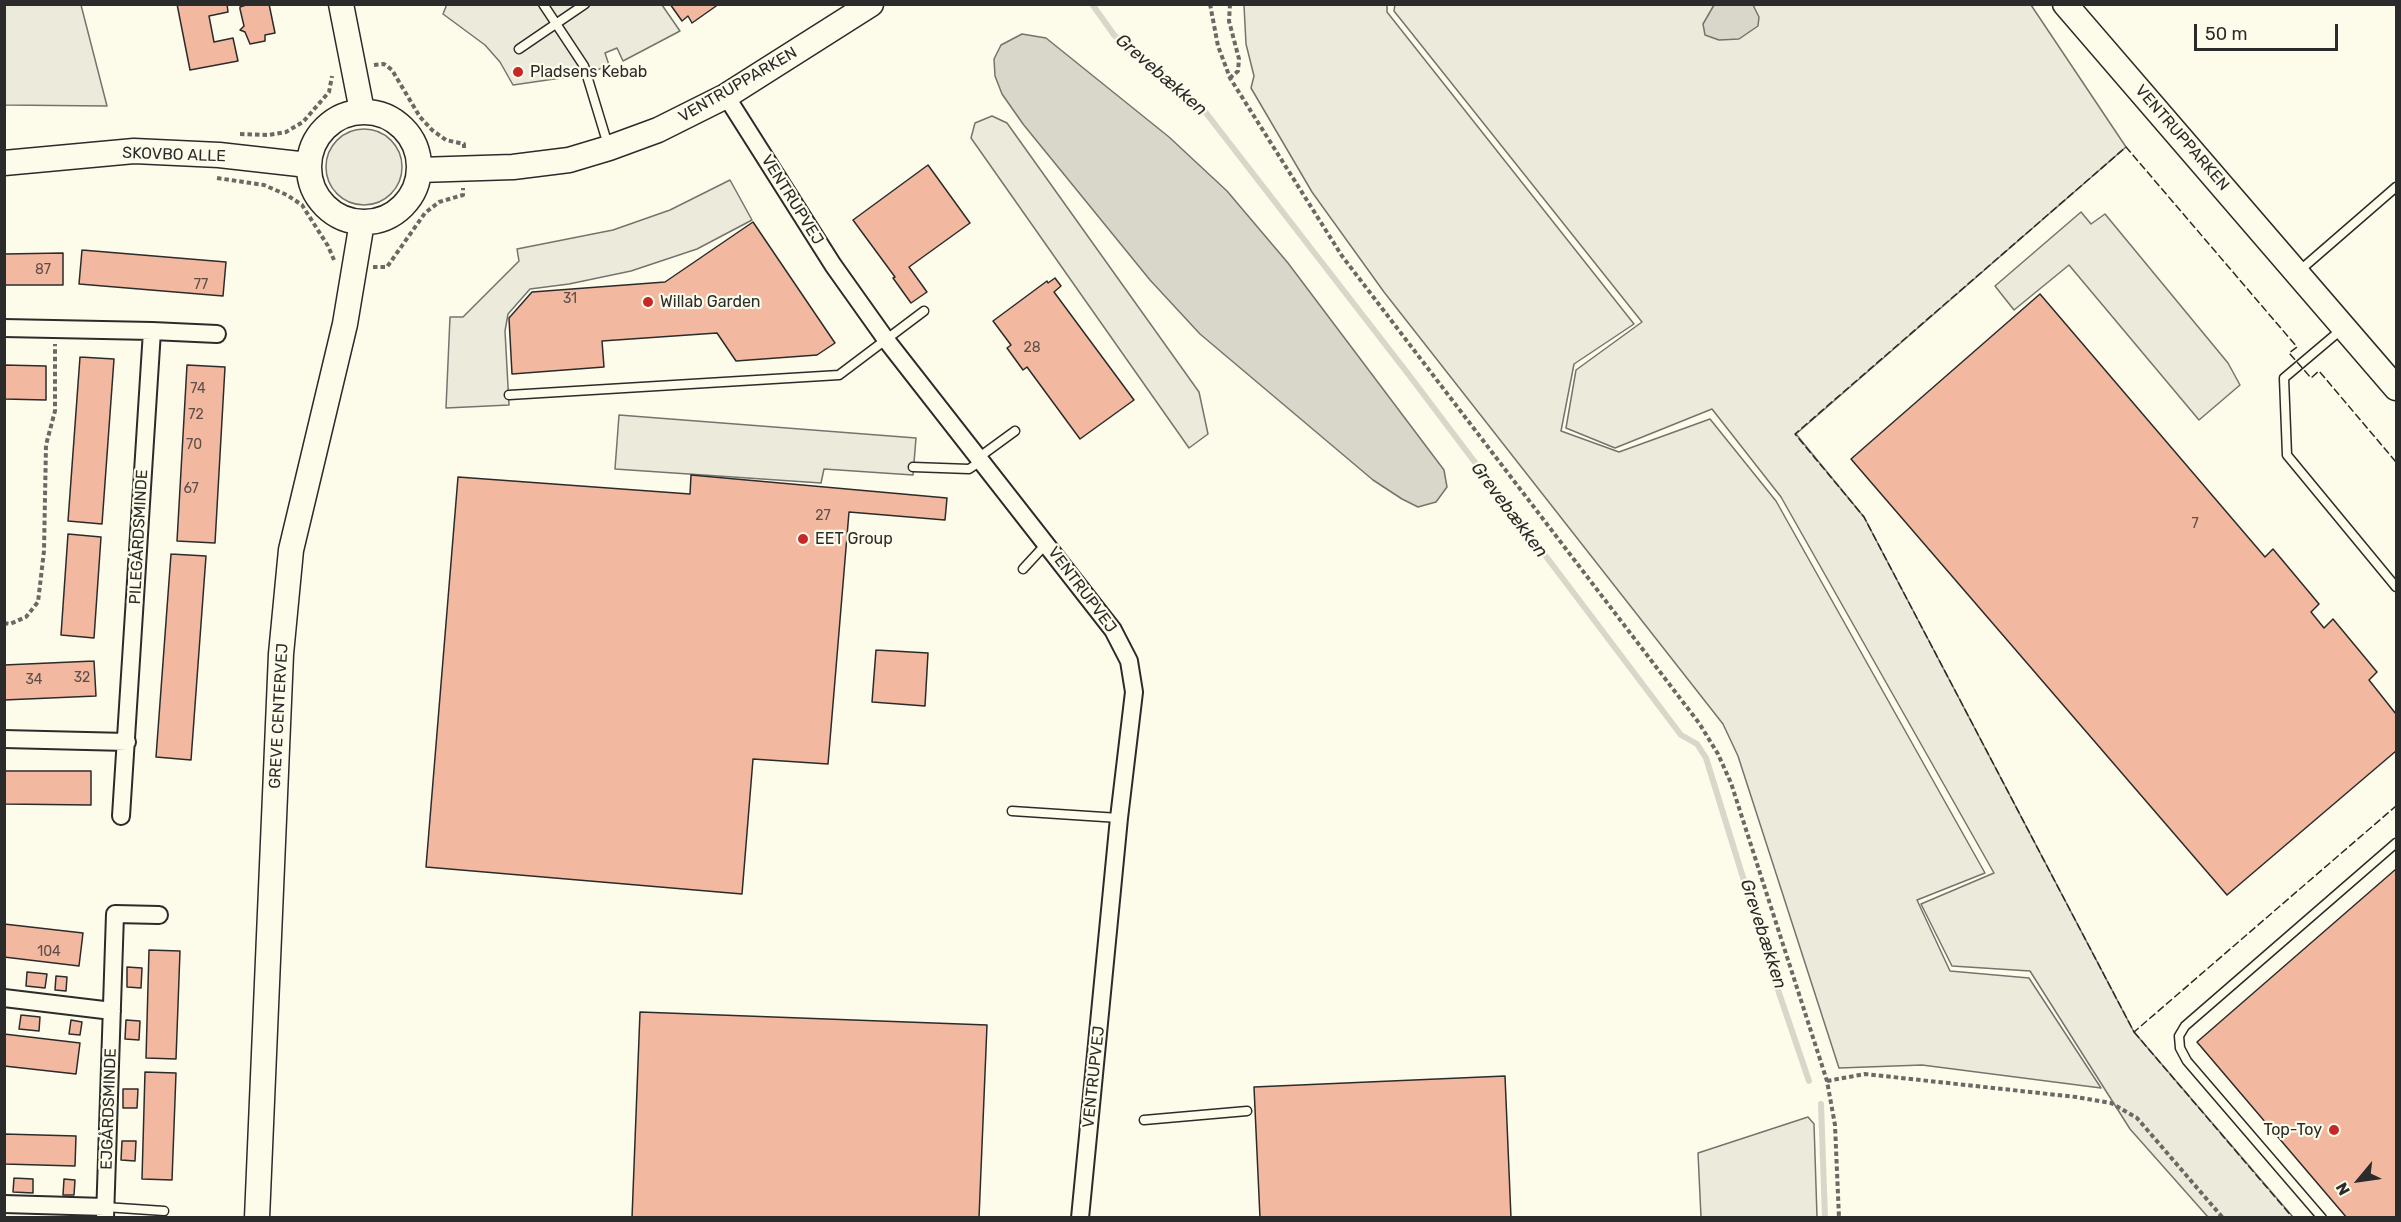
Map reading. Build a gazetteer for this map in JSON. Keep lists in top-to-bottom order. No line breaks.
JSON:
{"streets":{"street":["VENTRUPPARKEN","SKOVBO ALLE","VENTRUPVEJ","PILEGÅRDSMINDE","GREVE CENTERVEJ","EJGÅRDSMINDE"]},"crossings":[["VENTRUPPARKEN","SKOVBO ALLE"],["VENTRUPPARKEN","VENTRUPVEJ"],["VENTRUPPARKEN","GREVE CENTERVEJ"],["SKOVBO ALLE","GREVE CENTERVEJ"]],"water":["Grevebækken"],"places":["Pladsens Kebab","Willab Garden","EET Group","Top-Toy"],"house_numbers":["87","77","31","28","74","72","70","67","27","7","32","34","104"],"scale_bar":"50 m","north":"bottom left"}
